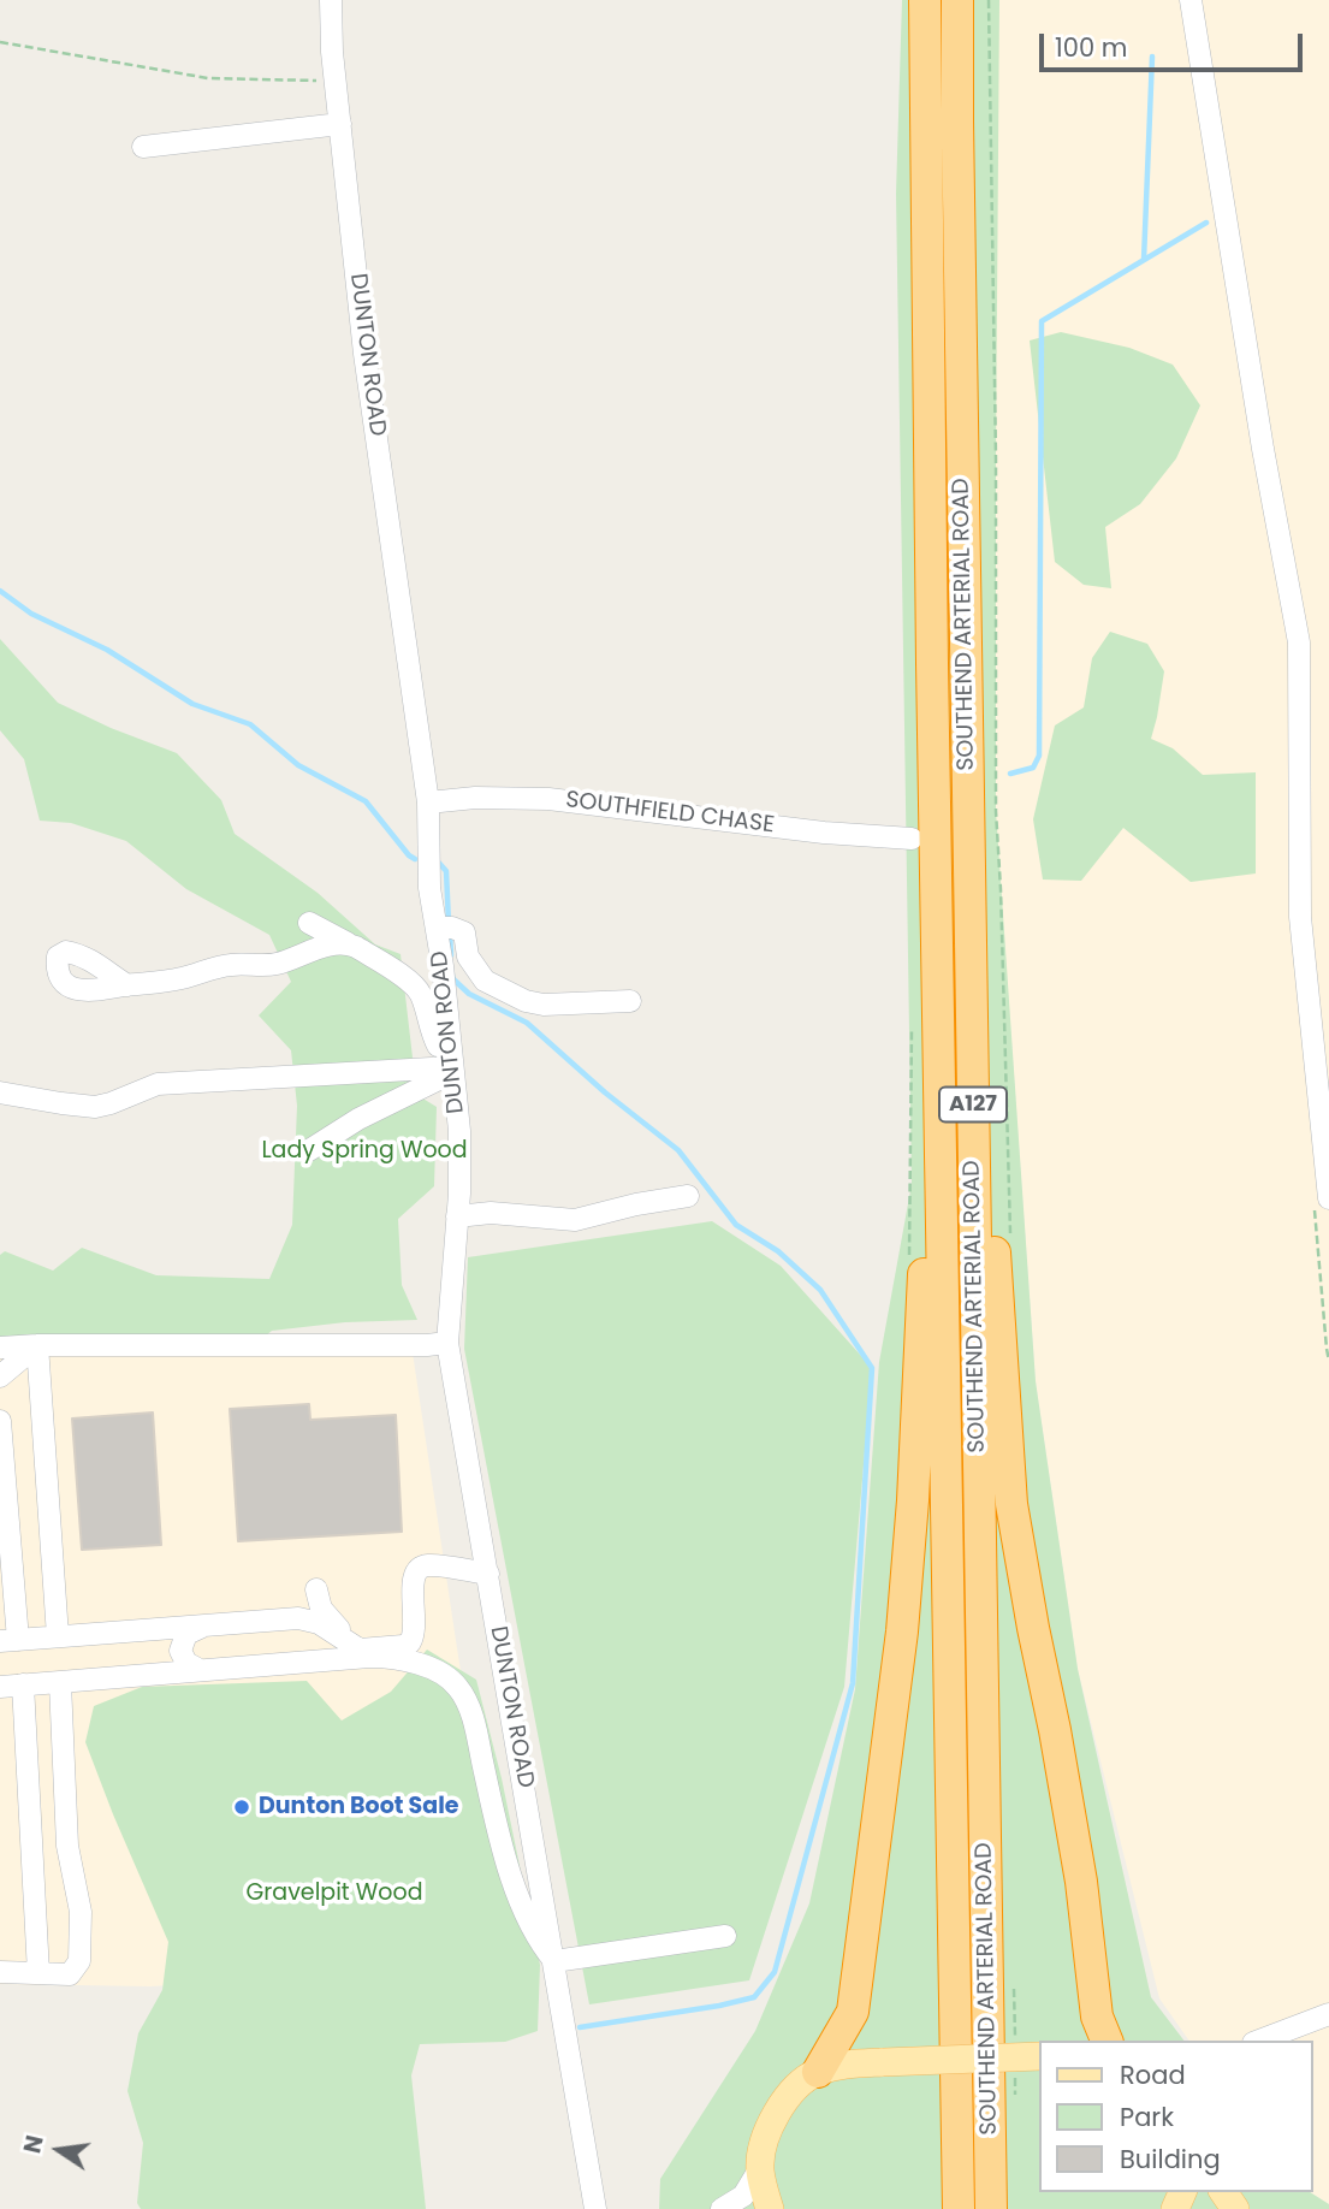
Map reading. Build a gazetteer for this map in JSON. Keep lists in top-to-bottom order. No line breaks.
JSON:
{"streets":{"highway":["SOUTHEND ARTERIAL ROAD","A127"],"street":["DUNTON ROAD","SOUTHFIELD CHASE"]},"crossings":[["DUNTON ROAD","SOUTHFIELD CHASE"],["SOUTHEND ARTERIAL ROAD","SOUTHFIELD CHASE"]],"parks":["Lady Spring Wood","Gravelpit Wood"],"places":["Dunton Boot Sale"],"legend":["Road","Park","Building"],"scale_bar":"100 m","north":"left"}
